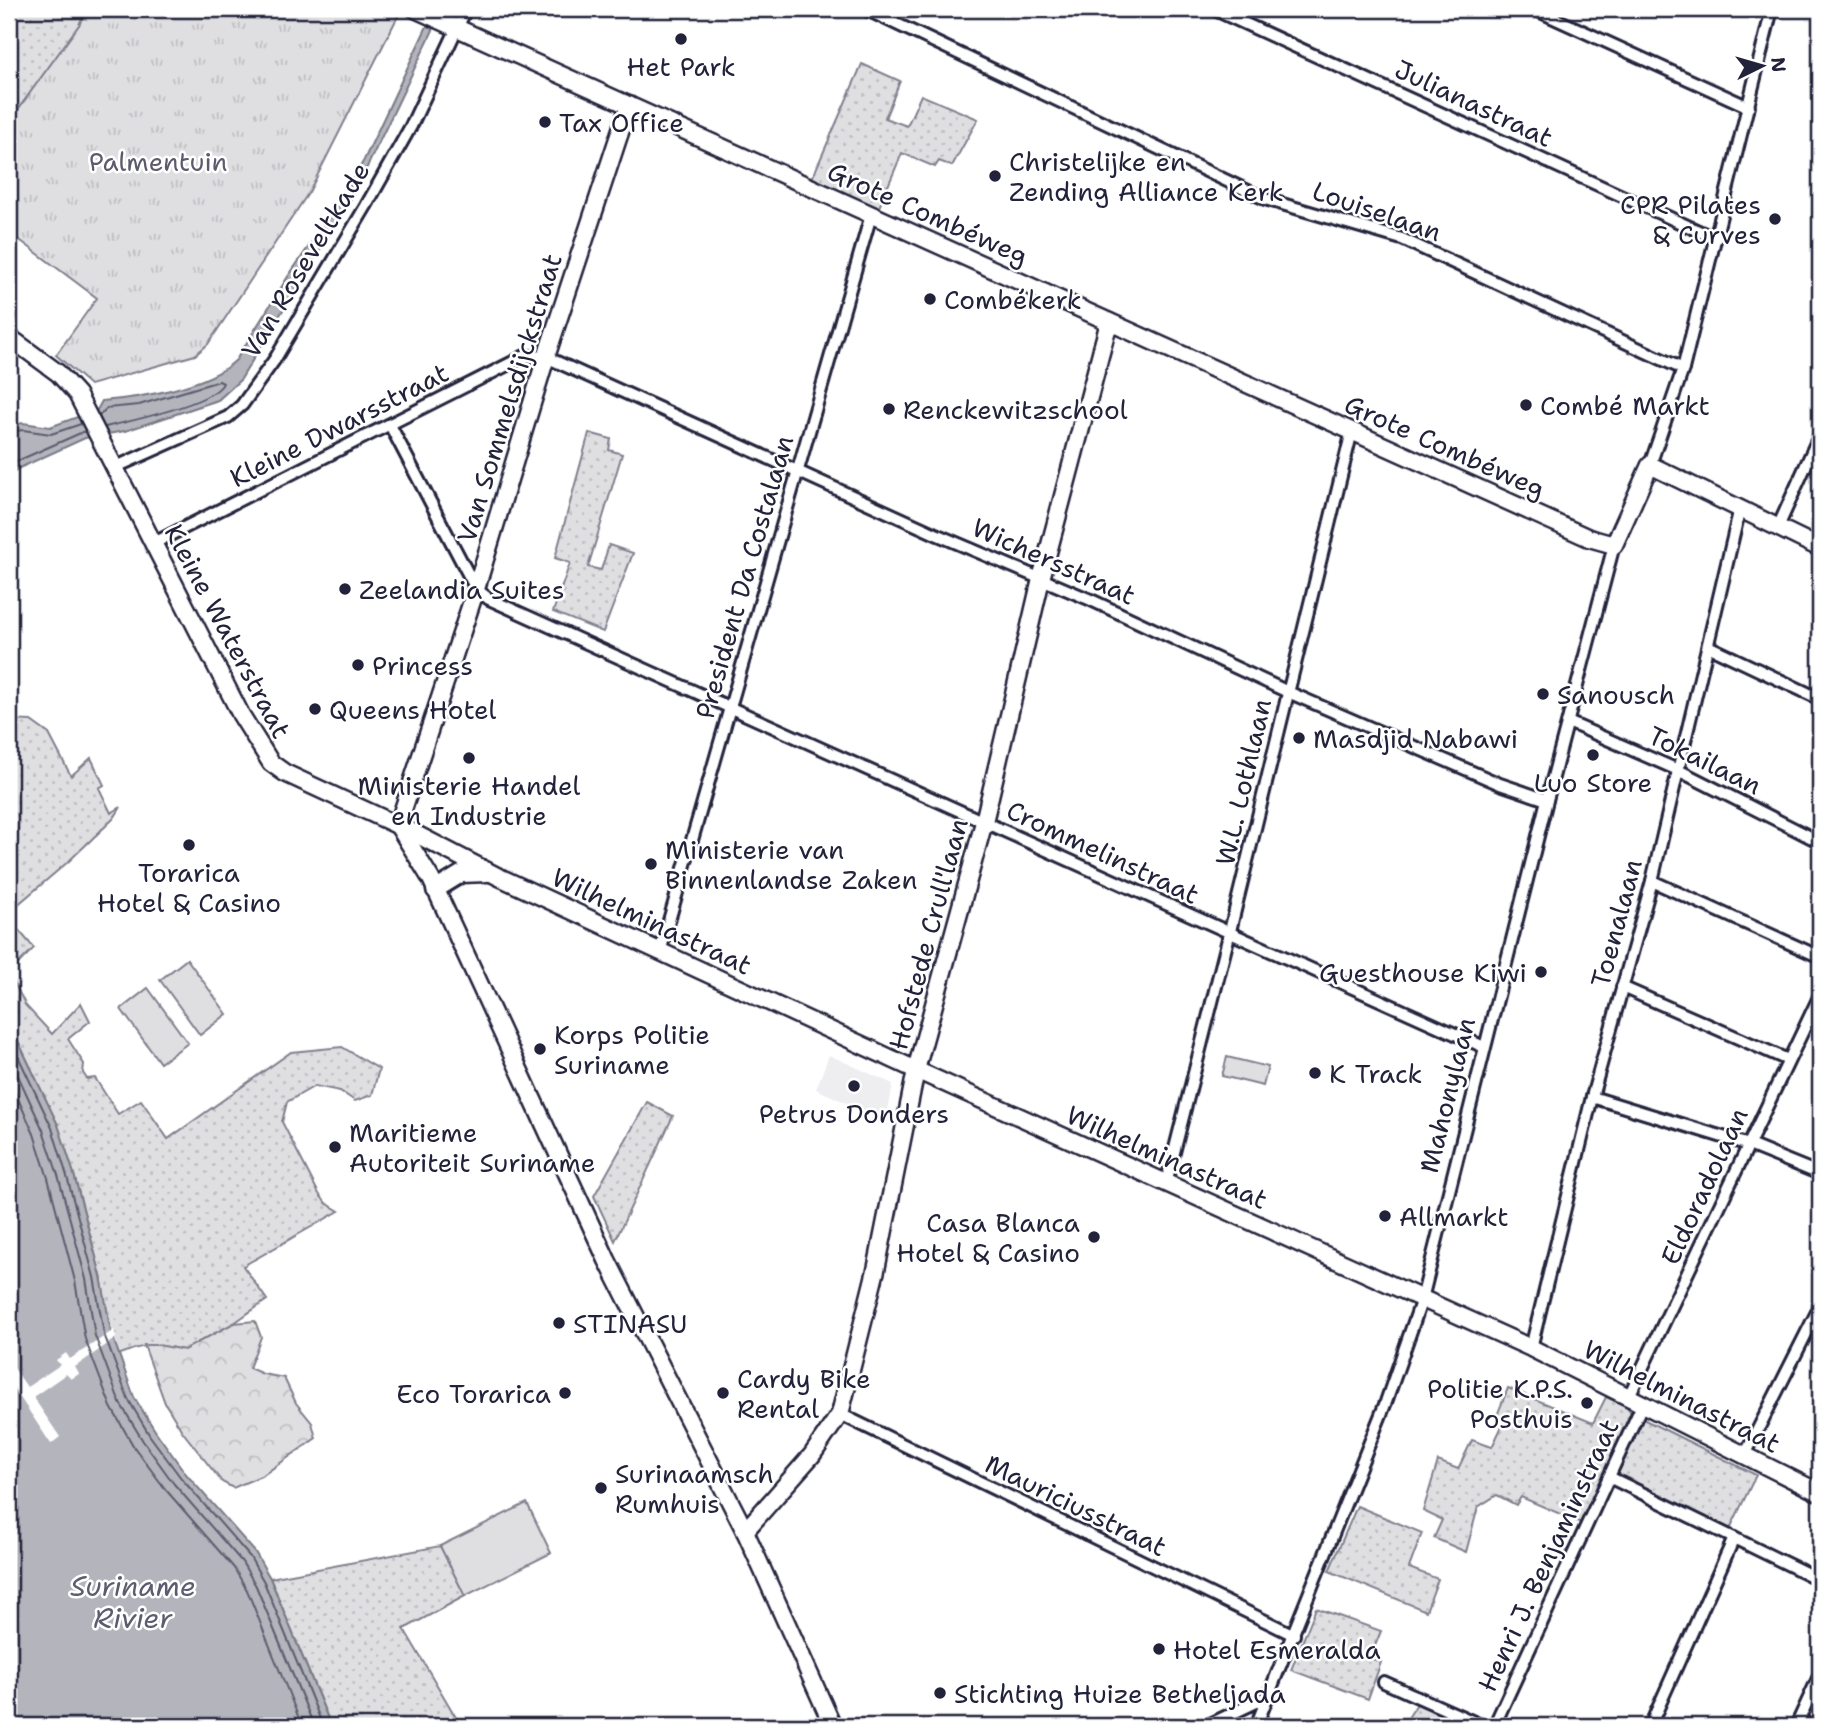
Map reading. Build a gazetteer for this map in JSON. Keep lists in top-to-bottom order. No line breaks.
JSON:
{"streets":{"street":["Julianastraat","Louiselaan","Grote Combéweg","Van Roseveltkade","Van Sommelsdijckstraat","Kleine Dwarsstraat","Wichersstraat","President Da Costalaan","Kleine Waterstraat","Tokailaan","W.L. Lothlaan","Crommelinstraat","Wilhelminastraat","Toenalaan","Hofstede Crull'laan","Mahonylaan","Eldoradolaan","Mauriciusstraat","Henri J. Benjaminstraat"]},"crossings":[["Grote Combéweg","Van Roseveltkade"],["Grote Combéweg","Van Sommelsdijckstraat"],["Grote Combéweg","President Da Costalaan"],["Grote Combéweg","W.L. Lothlaan"],["Grote Combéweg","Hofstede Crull'laan"],["Grote Combéweg","Mahonylaan"],["Van Roseveltkade","Kleine Waterstraat"],["Van Sommelsdijckstraat","Kleine Dwarsstraat"],["Van Sommelsdijckstraat","Wichersstraat"],["Van Sommelsdijckstraat","Kleine Waterstraat"],["Van Sommelsdijckstraat","Crommelinstraat"],["Kleine Dwarsstraat","Wichersstraat"],["Kleine Dwarsstraat","Kleine Waterstraat"],["Wichersstraat","President Da Costalaan"],["Wichersstraat","W.L. Lothlaan"],["Wichersstraat","Hofstede Crull'laan"],["Wichersstraat","Mahonylaan"],["President Da Costalaan","Crommelinstraat"],["President Da Costalaan","Wilhelminastraat"],["Kleine Waterstraat","Wilhelminastraat"],["Tokailaan","Toenalaan"],["Tokailaan","Mahonylaan"],["W.L. Lothlaan","Crommelinstraat"],["W.L. Lothlaan","Wilhelminastraat"],["Crommelinstraat","Hofstede Crull'laan"],["Crommelinstraat","Mahonylaan"],["Wilhelminastraat","Toenalaan"],["Wilhelminastraat","Hofstede Crull'laan"],["Wilhelminastraat","Mahonylaan"],["Wilhelminastraat","Eldoradolaan"],["Wilhelminastraat","Henri J. Benjaminstraat"],["Hofstede Crull'laan","Mauriciusstraat"],["Mahonylaan","Mauriciusstraat"],["Eldoradolaan","Henri J. Benjaminstraat"]],"water":["Suriname Rivier"],"parks":["Palmentuin"],"places":["Het Park","Tax Office","Christelijke en Zending Alliance Kerk","CPR Pilates & Curves","Combékerk","Combé Markt","Renckewitzschool","Zeelandia Suites","Princess","Sanousch","Queens Hotel","Masdjid Nabawi","Luo Store","Ministerie Handel en Industrie","Torarica Hotel & Casino","Ministerie van Binnenlandse Zaken","Guesthouse Kiwi","Korps Politie Suriname","K Track","Petrus Donders","Maritieme Autoriteit Suriname","Allmarkt","Casa Blanca Hotel & Casino","STINASU","Eco Torarica","Cardy Bike Rental","Politie K.P.S. Posthuis","Surinaamsch Rumhuis","Hotel Esmeralda","Stichting Huize Betheljada"],"north":"right"}
